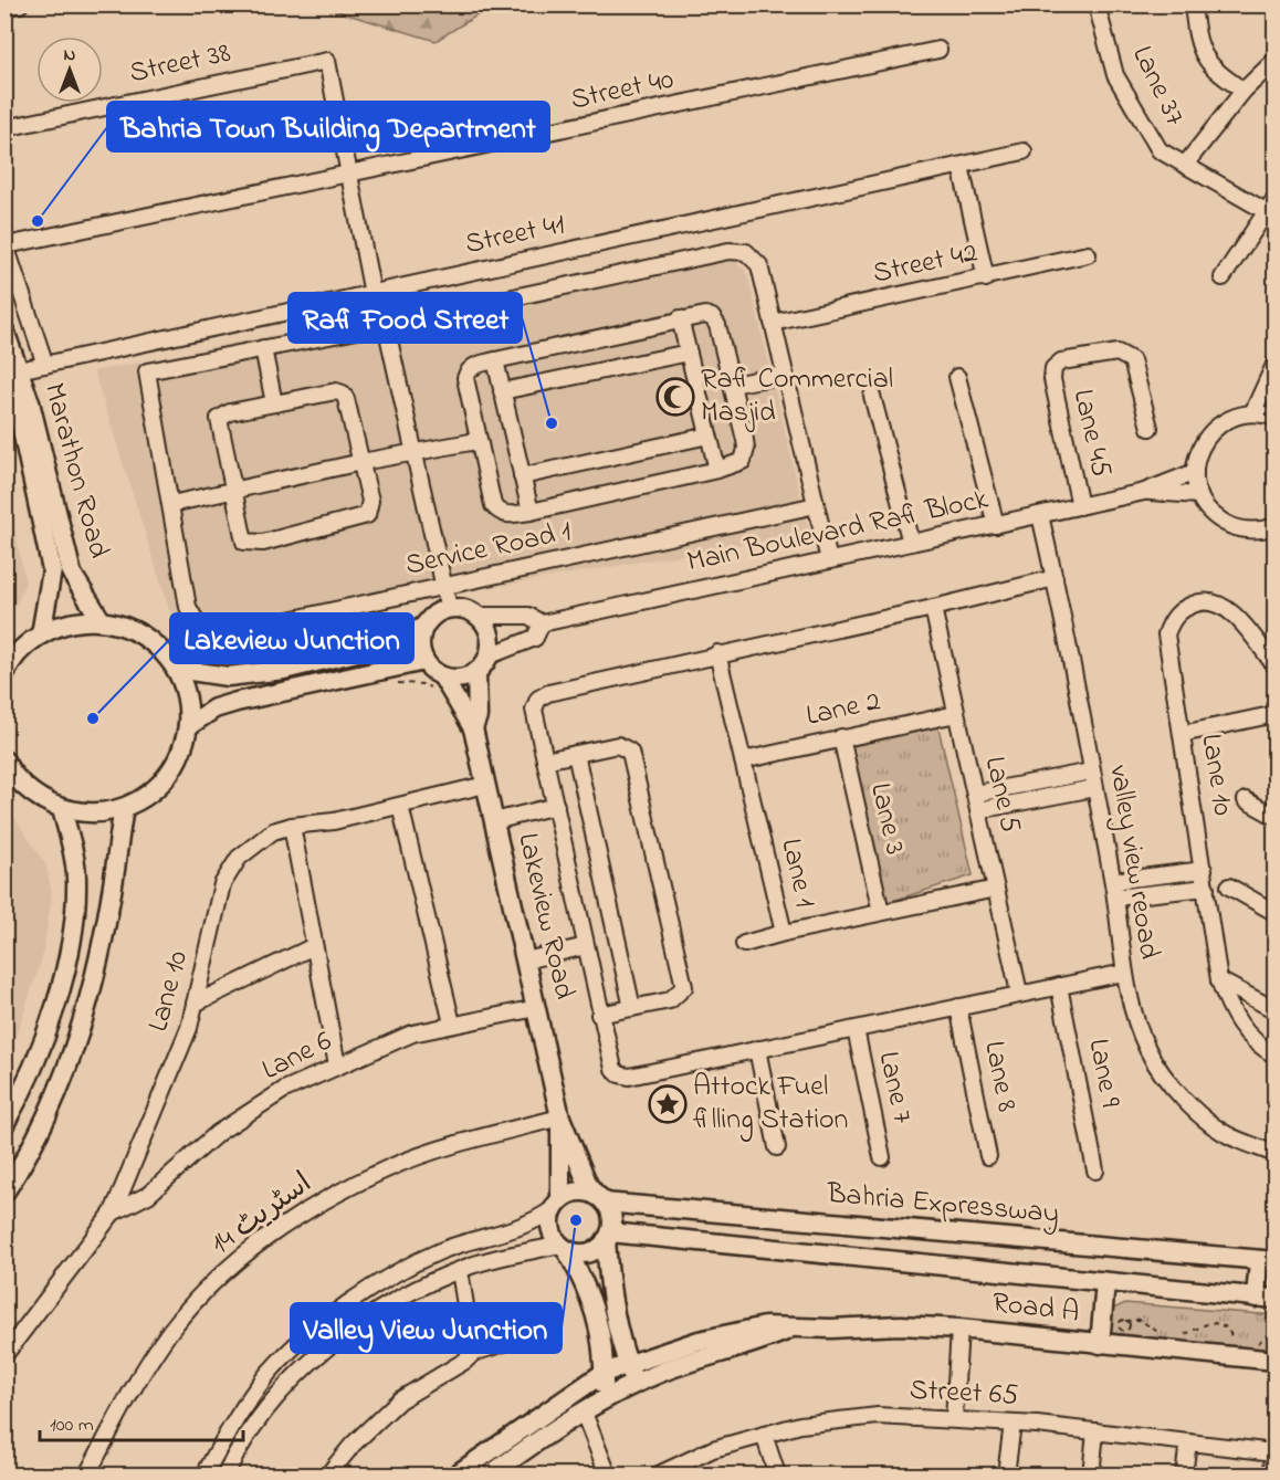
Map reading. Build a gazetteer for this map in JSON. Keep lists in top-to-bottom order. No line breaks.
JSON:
{"streets":{"main road":["Marathon Road","Lakeview Road","Bahria Expressway","Road A"],"street":["Street 38","Lane 37","Street 40","Street 41","Street 42","Lane 45","Main Boulevard Rafi Block","Service Road 1","Lane 2","Lane 10","Lane 5","Lane 3","valley view reoad","Lane 1","Lane 6","Lane 9","Lane 8","Lane 7","اسٹریٹ 14","Street 65"]},"crossings":[["Street 38","Street 40"],["Street 41","Marathon Road"],["Lane 45","Main Boulevard Rafi Block"],["Main Boulevard Rafi Block","valley view reoad"],["Lane 2","Lane 5"],["Lane 2","Lane 3"],["Lane 2","Lane 1"],["Lane 10","Lakeview Road"],["Lane 10","Lane 6"],["Lane 5","Lane 1"],["Lane 3","Lane 1"],["Lakeview Road","Lane 6"],["Lakeview Road","اسٹریٹ 14"]],"places":{"other":["Bahria Town Building Department","Rafi Food Street","Lakeview Junction","Valley View Junction"],"mosque":["Rafi Commercial Masjid"],"place":["Attock Fuel filling Station"]},"scale_bar":"100 m","north":"top"}
